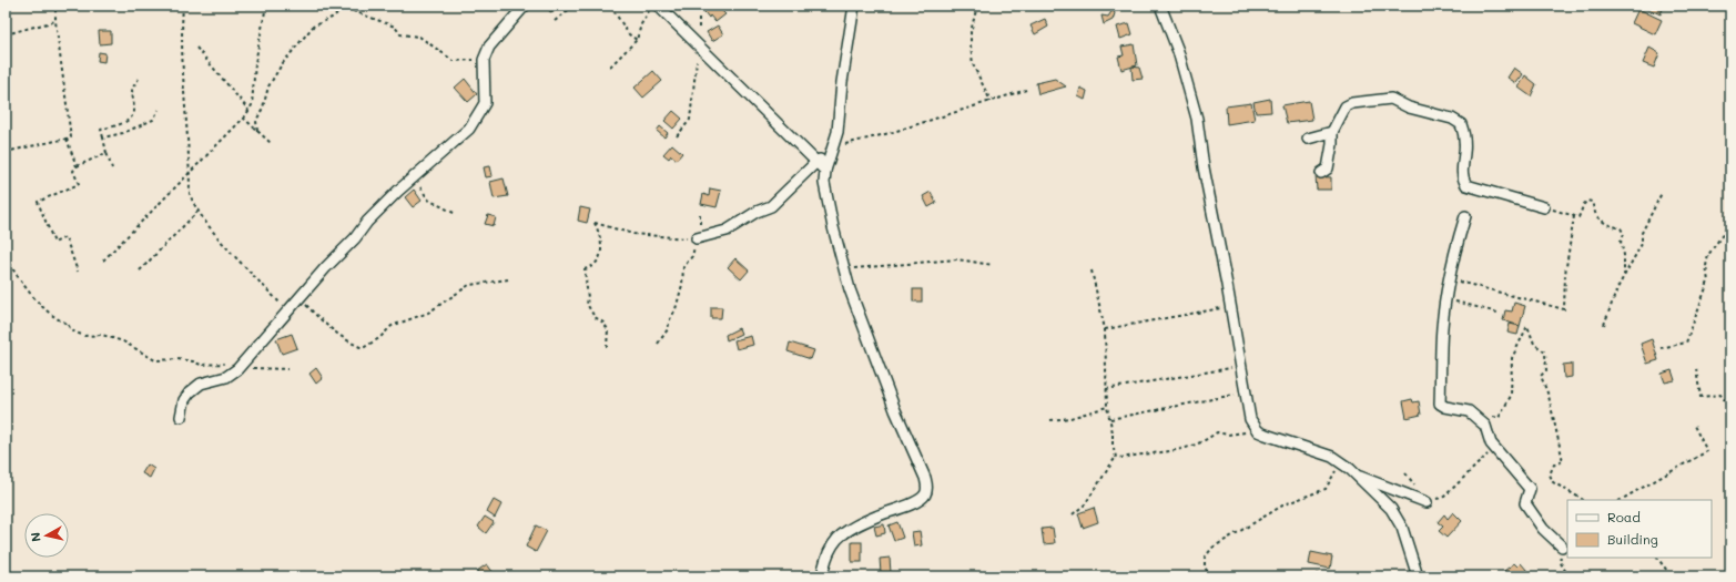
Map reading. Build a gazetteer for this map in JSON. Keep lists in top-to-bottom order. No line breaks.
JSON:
{"legend":["Road","Building"],"north":"left"}
